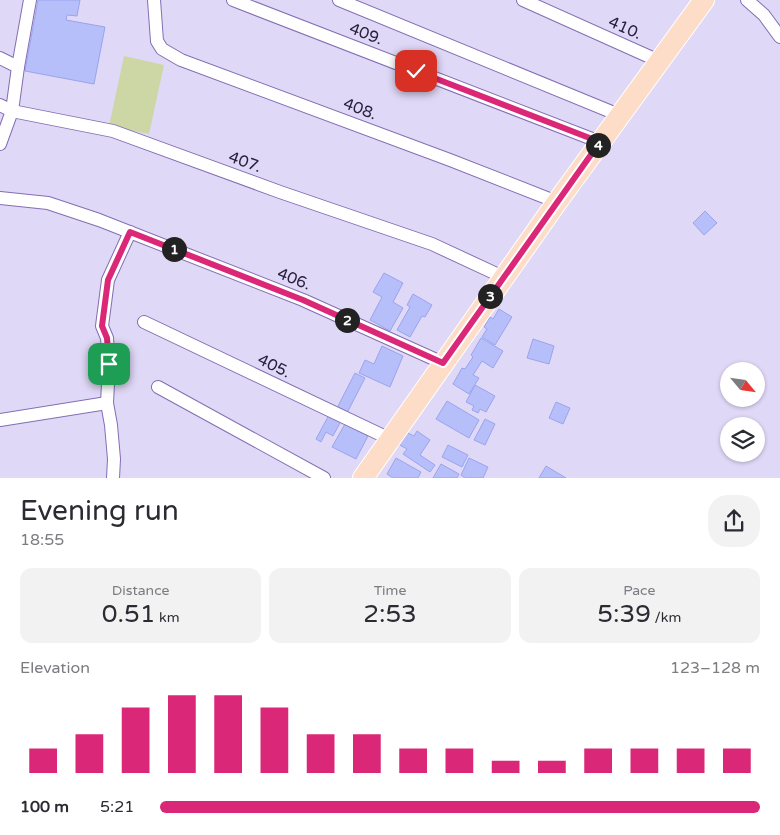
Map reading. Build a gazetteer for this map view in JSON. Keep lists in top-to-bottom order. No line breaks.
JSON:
{"streets":{"street":["410.","409.","408.","407.","406.","405."]},"north":"bottom right","page":{"pins":["4","1","3","2"],"heading":["Evening run","18:55"],"stats":[["Distance","0.51 km"],["Time","2:53"],["Pace","5:39 /km"]],"chart":["Elevation","123–128 m"],"list":[{"name":"100 m","note":"5:21"}]}}
